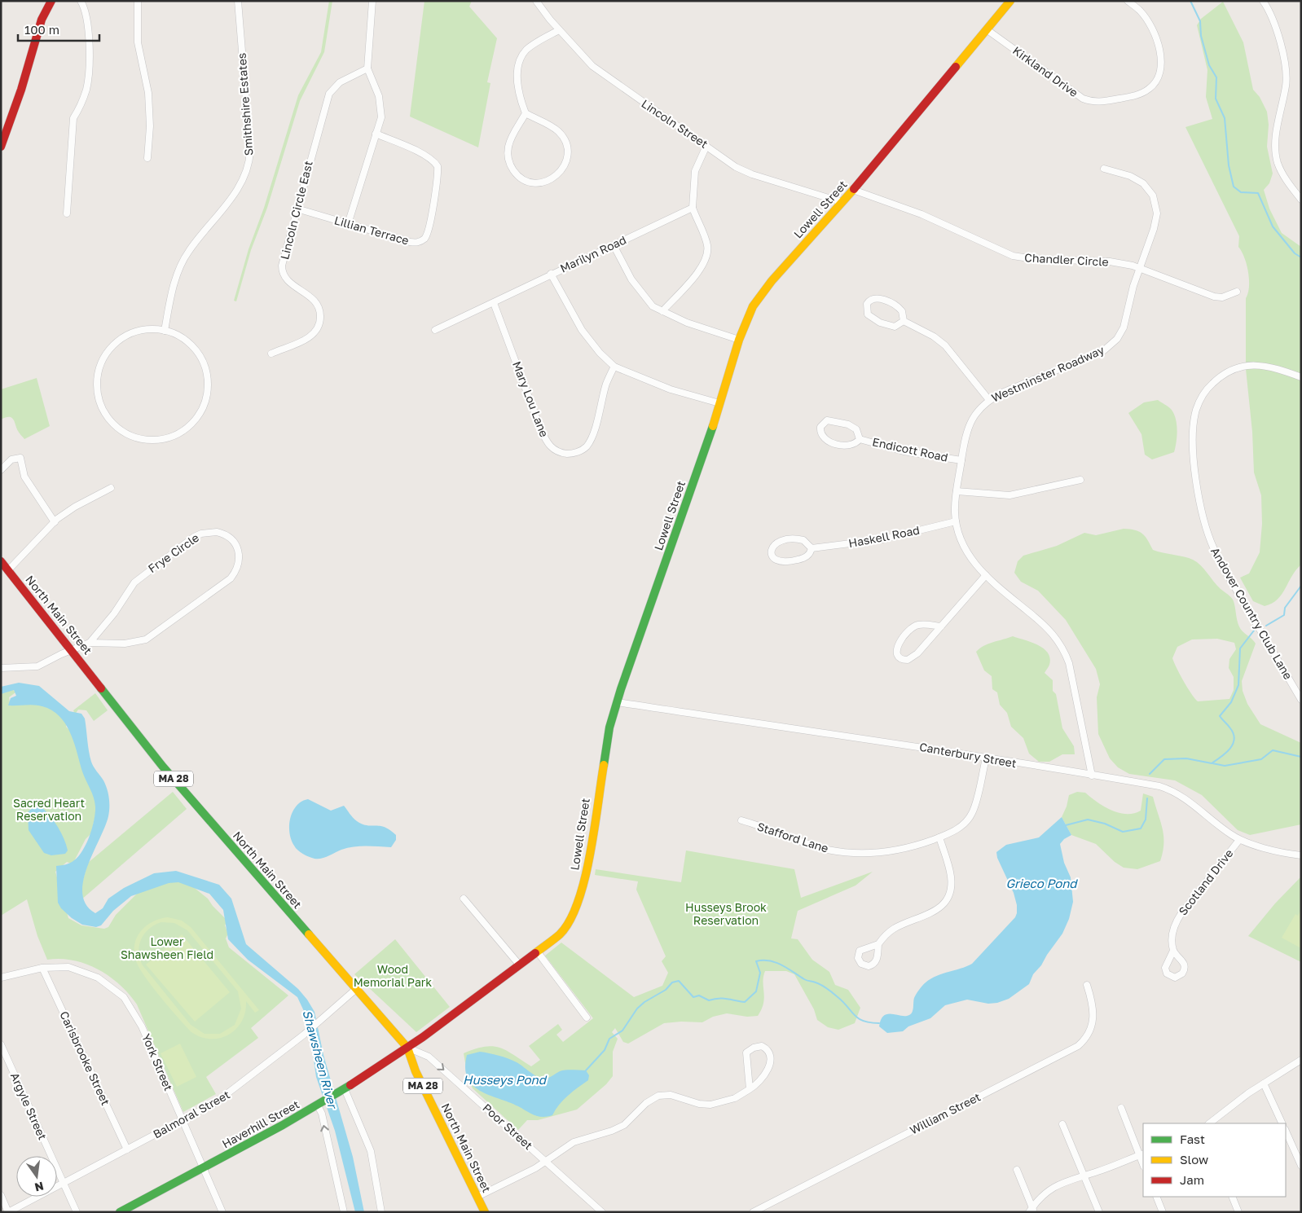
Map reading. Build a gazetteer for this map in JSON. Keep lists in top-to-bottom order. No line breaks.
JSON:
{"streets":{"main road":["Lowell Street","North Main Street","MA 28","Haverhill Street"],"street":["Kirkland Drive","Smithshire Estates","Lincoln Street","Lincoln Circle East","Lillian Terrace","Marilyn Road","Chandler Circle","Westminster Roadway","Mary Lou Lane","Endicott Road","Haskell Road","Frye Circle","Andover Country Club Lane","Canterbury Street","Stafford Lane","Scotland Drive","Carisbrooke Street","York Street","Argyle Street","William Street","Balmoral Street","Poor Street"]},"crossings":[["Kirkland Drive","Lowell Street"],["Lincoln Street","Lowell Street"],["Lowell Street","Chandler Circle"],["Lowell Street","North Main Street"],["Lowell Street","Canterbury Street"],["Lowell Street","Haverhill Street"],["Lowell Street","Poor Street"],["Lincoln Circle East","Lillian Terrace"],["Marilyn Road","Mary Lou Lane"],["Chandler Circle","Westminster Roadway"],["Westminster Roadway","Endicott Road"],["Westminster Roadway","Haskell Road"],["Westminster Roadway","Canterbury Street"],["Frye Circle","North Main Street"],["North Main Street","Balmoral Street"],["North Main Street","Haverhill Street"],["North Main Street","Poor Street"],["Canterbury Street","Stafford Lane"],["Canterbury Street","Scotland Drive"],["Carisbrooke Street","York Street"],["Carisbrooke Street","Balmoral Street"],["York Street","Balmoral Street"],["York Street","Haverhill Street"],["Argyle Street","Balmoral Street"],["Haverhill Street","Poor Street"]],"one_way":["Poor Street"],"water":["Grieco Pond","Shawsheen River","Husseys Pond"],"parks":["Sacred Heart Reservation","Husseys Brook Reservation","Lower Shawsheen Field","Wood Memorial Park"],"legend":["Fast","Slow","Jam"],"scale_bar":"100 m","north":"bottom"}
